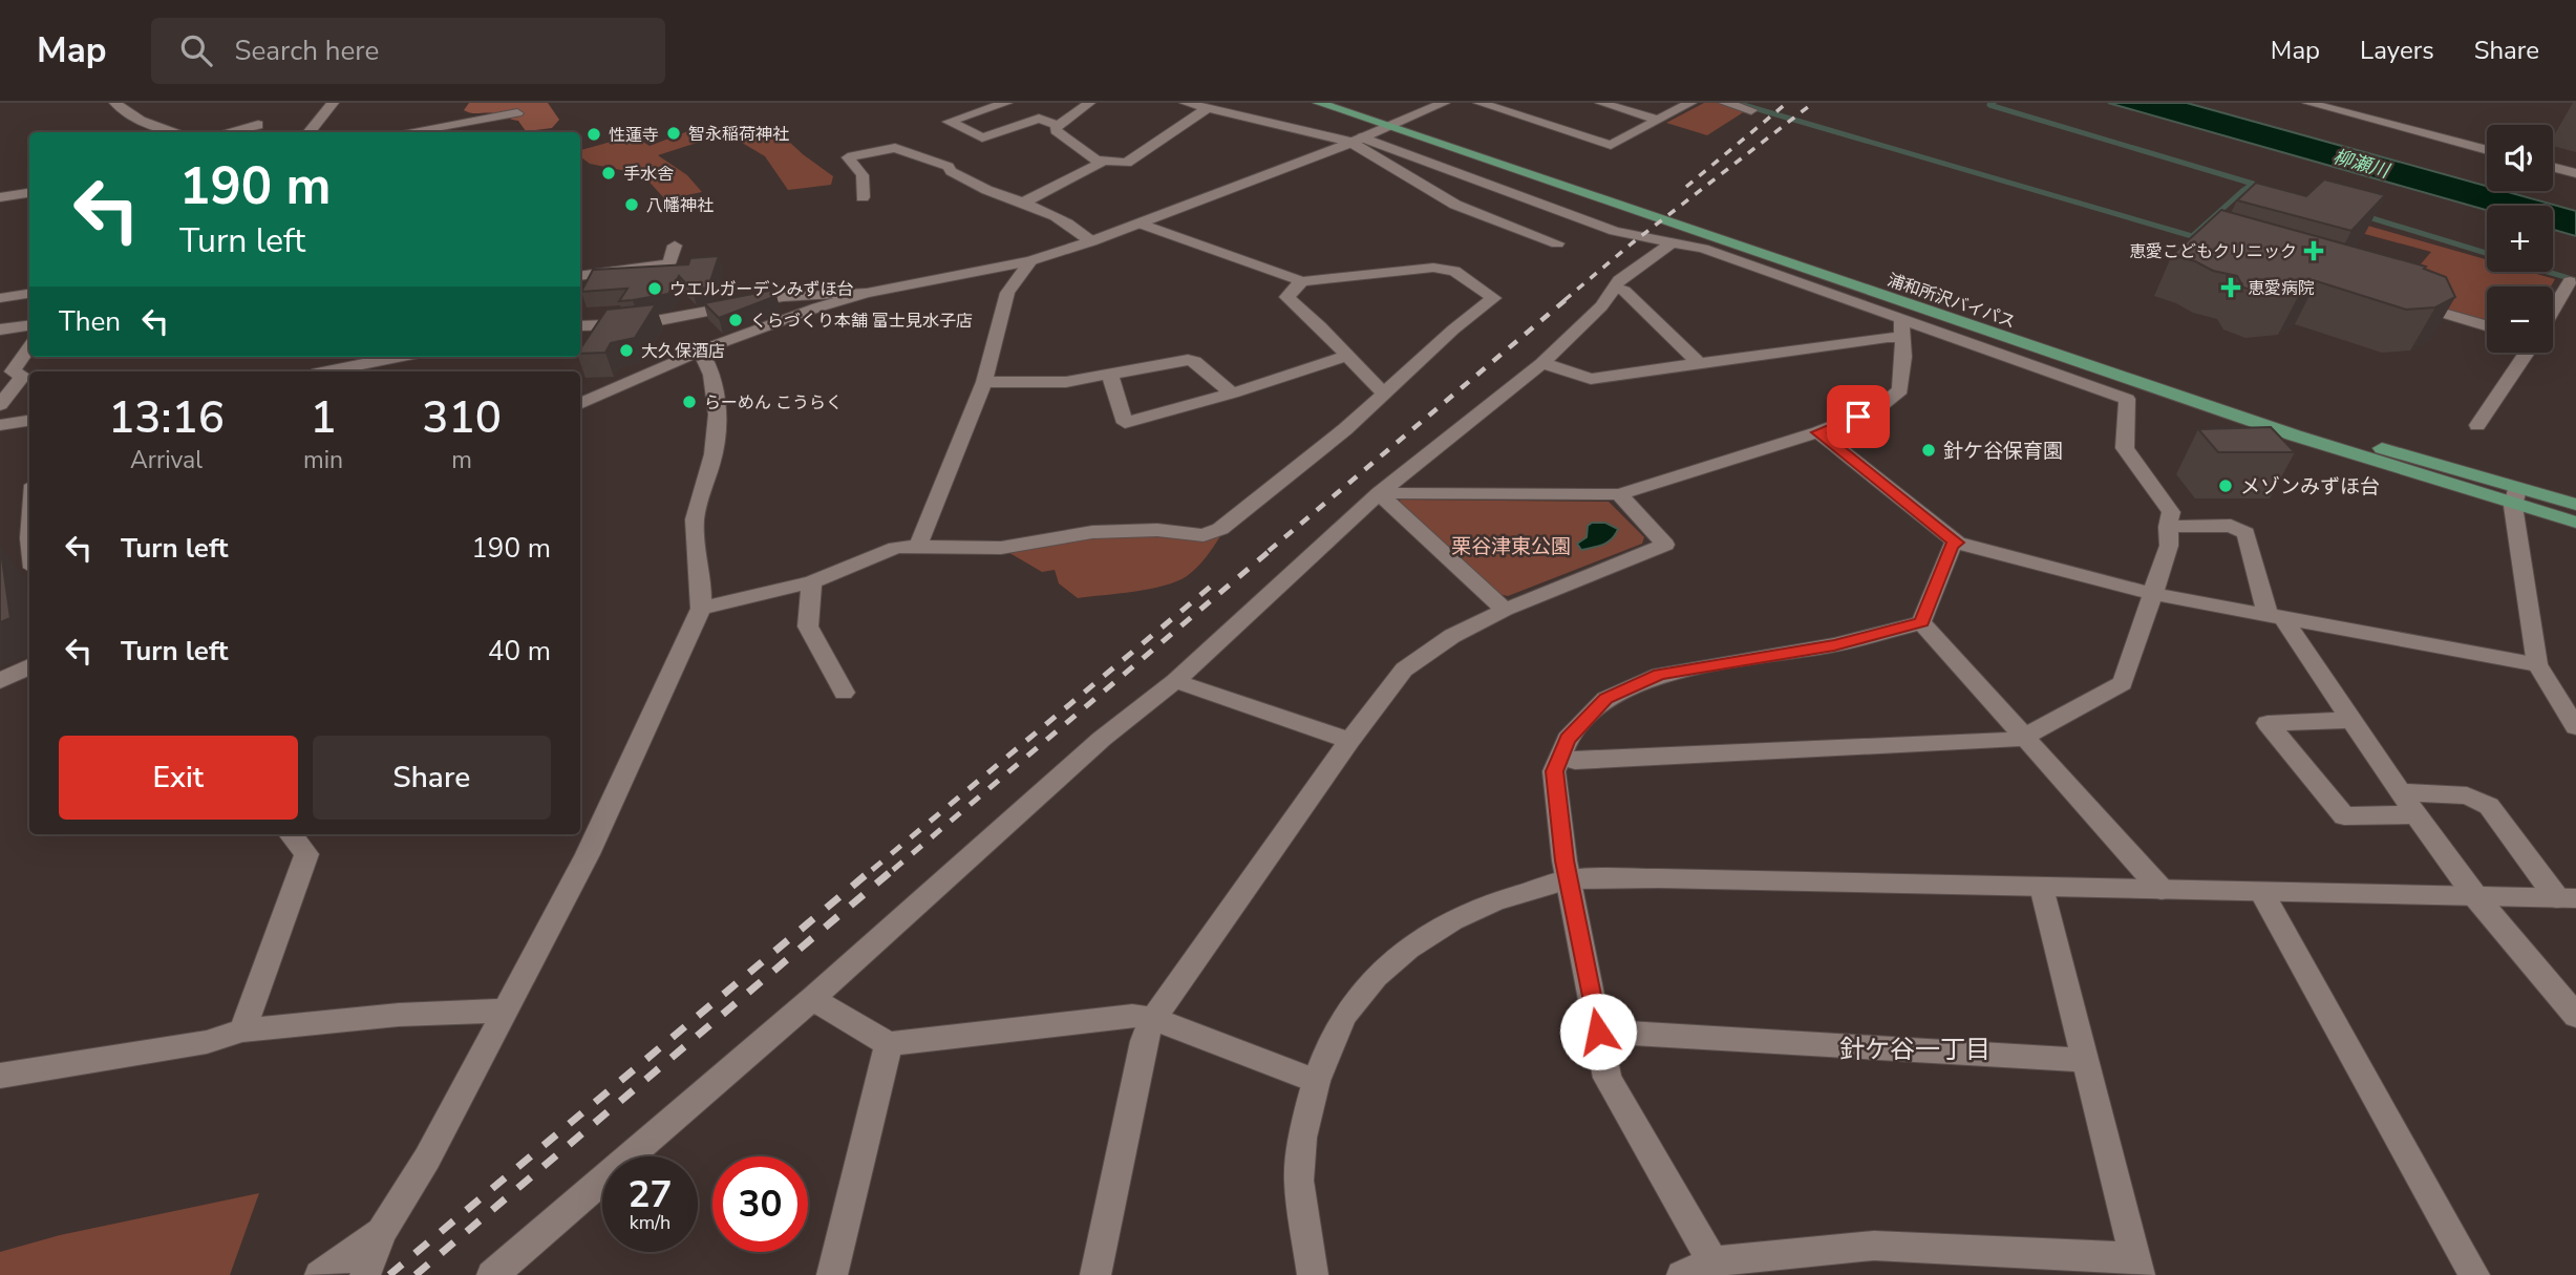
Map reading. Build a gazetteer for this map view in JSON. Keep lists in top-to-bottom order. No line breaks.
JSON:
{"streets":{"highway":["浦和所沢バイパス"]},"districts":["針ケ谷一丁目"],"water":["柳瀬川"],"parks":["栗谷津東公園"],"places":{"other":["智永稲荷神社","性蓮寺","手水舎","八幡神社","ウエルガーデンみずほ台","くらづくり本舗 富士見水子店","大久保酒店","らーめん こうらく","針ケ谷保育園","メゾンみずほ台"],"health":["恵愛こどもクリニック","恵愛病院"]},"page":{"header":"Map","search":"Search here","nav":["Map","Layers","Share"],"map_buttons":["+","−"],"turn":["190 m","Turn left"],"then":"Then","eta":["13:16","Arrival","1","min","310","m"],"list":[{"name":"Turn left","value":"190 m"},{"name":"Turn left","value":"40 m"}],"buttons":["Exit","Share"],"speed":"27 km/h","limit":"30"}}
